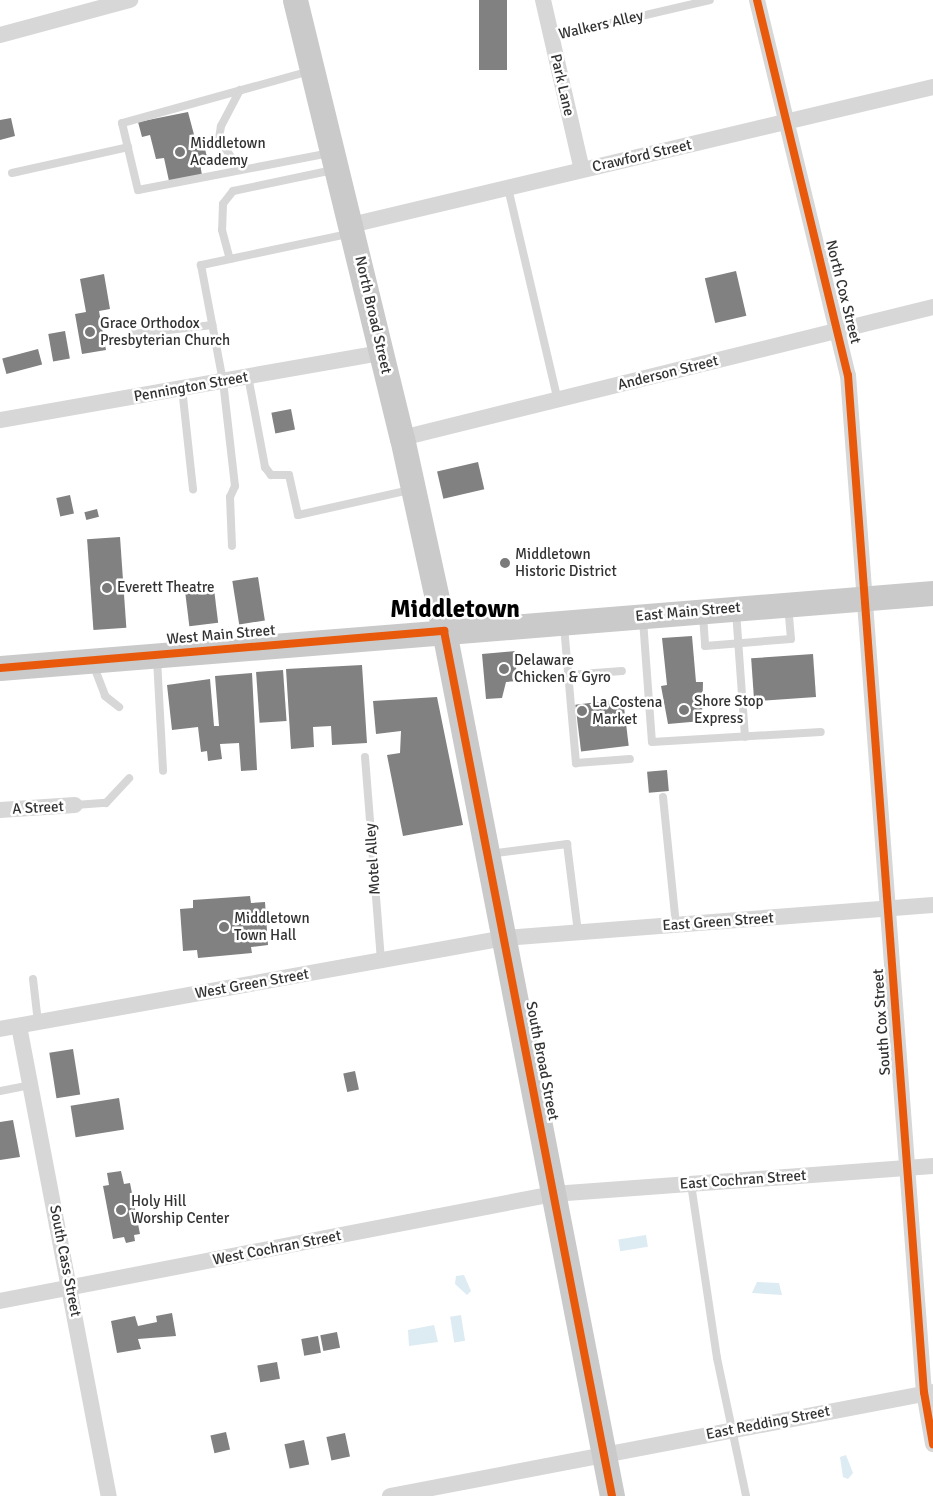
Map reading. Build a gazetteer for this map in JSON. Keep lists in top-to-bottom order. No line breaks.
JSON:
{"streets":{"main road":["North Broad Street","East Main Street","West Main Street","South Broad Street"],"street":["Park Lane","Crawford Street","North Cox Street","Anderson Street","Pennington Street","A Street","East Green Street","West Green Street","South Cox Street","East Cochran Street","West Cochran Street","South Cass Street","East Redding Street"],"lane":["Walkers Alley","Motel Alley"]},"crossings":[["Walkers Alley","Park Lane"],["Park Lane","Crawford Street"],["Crawford Street","North Cox Street"],["Crawford Street","North Broad Street"],["North Cox Street","Anderson Street"],["North Cox Street","East Main Street"],["North Cox Street","South Cox Street"],["North Broad Street","Anderson Street"],["North Broad Street","Pennington Street"],["North Broad Street","East Main Street"],["North Broad Street","West Main Street"],["North Broad Street","South Broad Street"],["East Main Street","West Main Street"],["East Main Street","South Cox Street"],["East Main Street","South Broad Street"],["West Main Street","South Broad Street"],["Motel Alley","West Green Street"],["East Green Street","West Green Street"],["East Green Street","South Cox Street"],["East Green Street","South Broad Street"],["West Green Street","South Broad Street"],["West Green Street","South Cass Street"],["South Cox Street","East Cochran Street"],["South Cox Street","East Redding Street"],["South Broad Street","East Cochran Street"],["South Broad Street","West Cochran Street"],["South Broad Street","East Redding Street"],["East Cochran Street","West Cochran Street"],["West Cochran Street","South Cass Street"]],"districts":["Middletown"],"places":["Middletown Academy","Grace Orthodox Presbyterian Church","Middletown Historic District","Everett Theatre","Delaware Chicken & Gyro","Shore Stop Express","La Costena Market","Middletown Town Hall","Holy Hill Worship Center"]}
